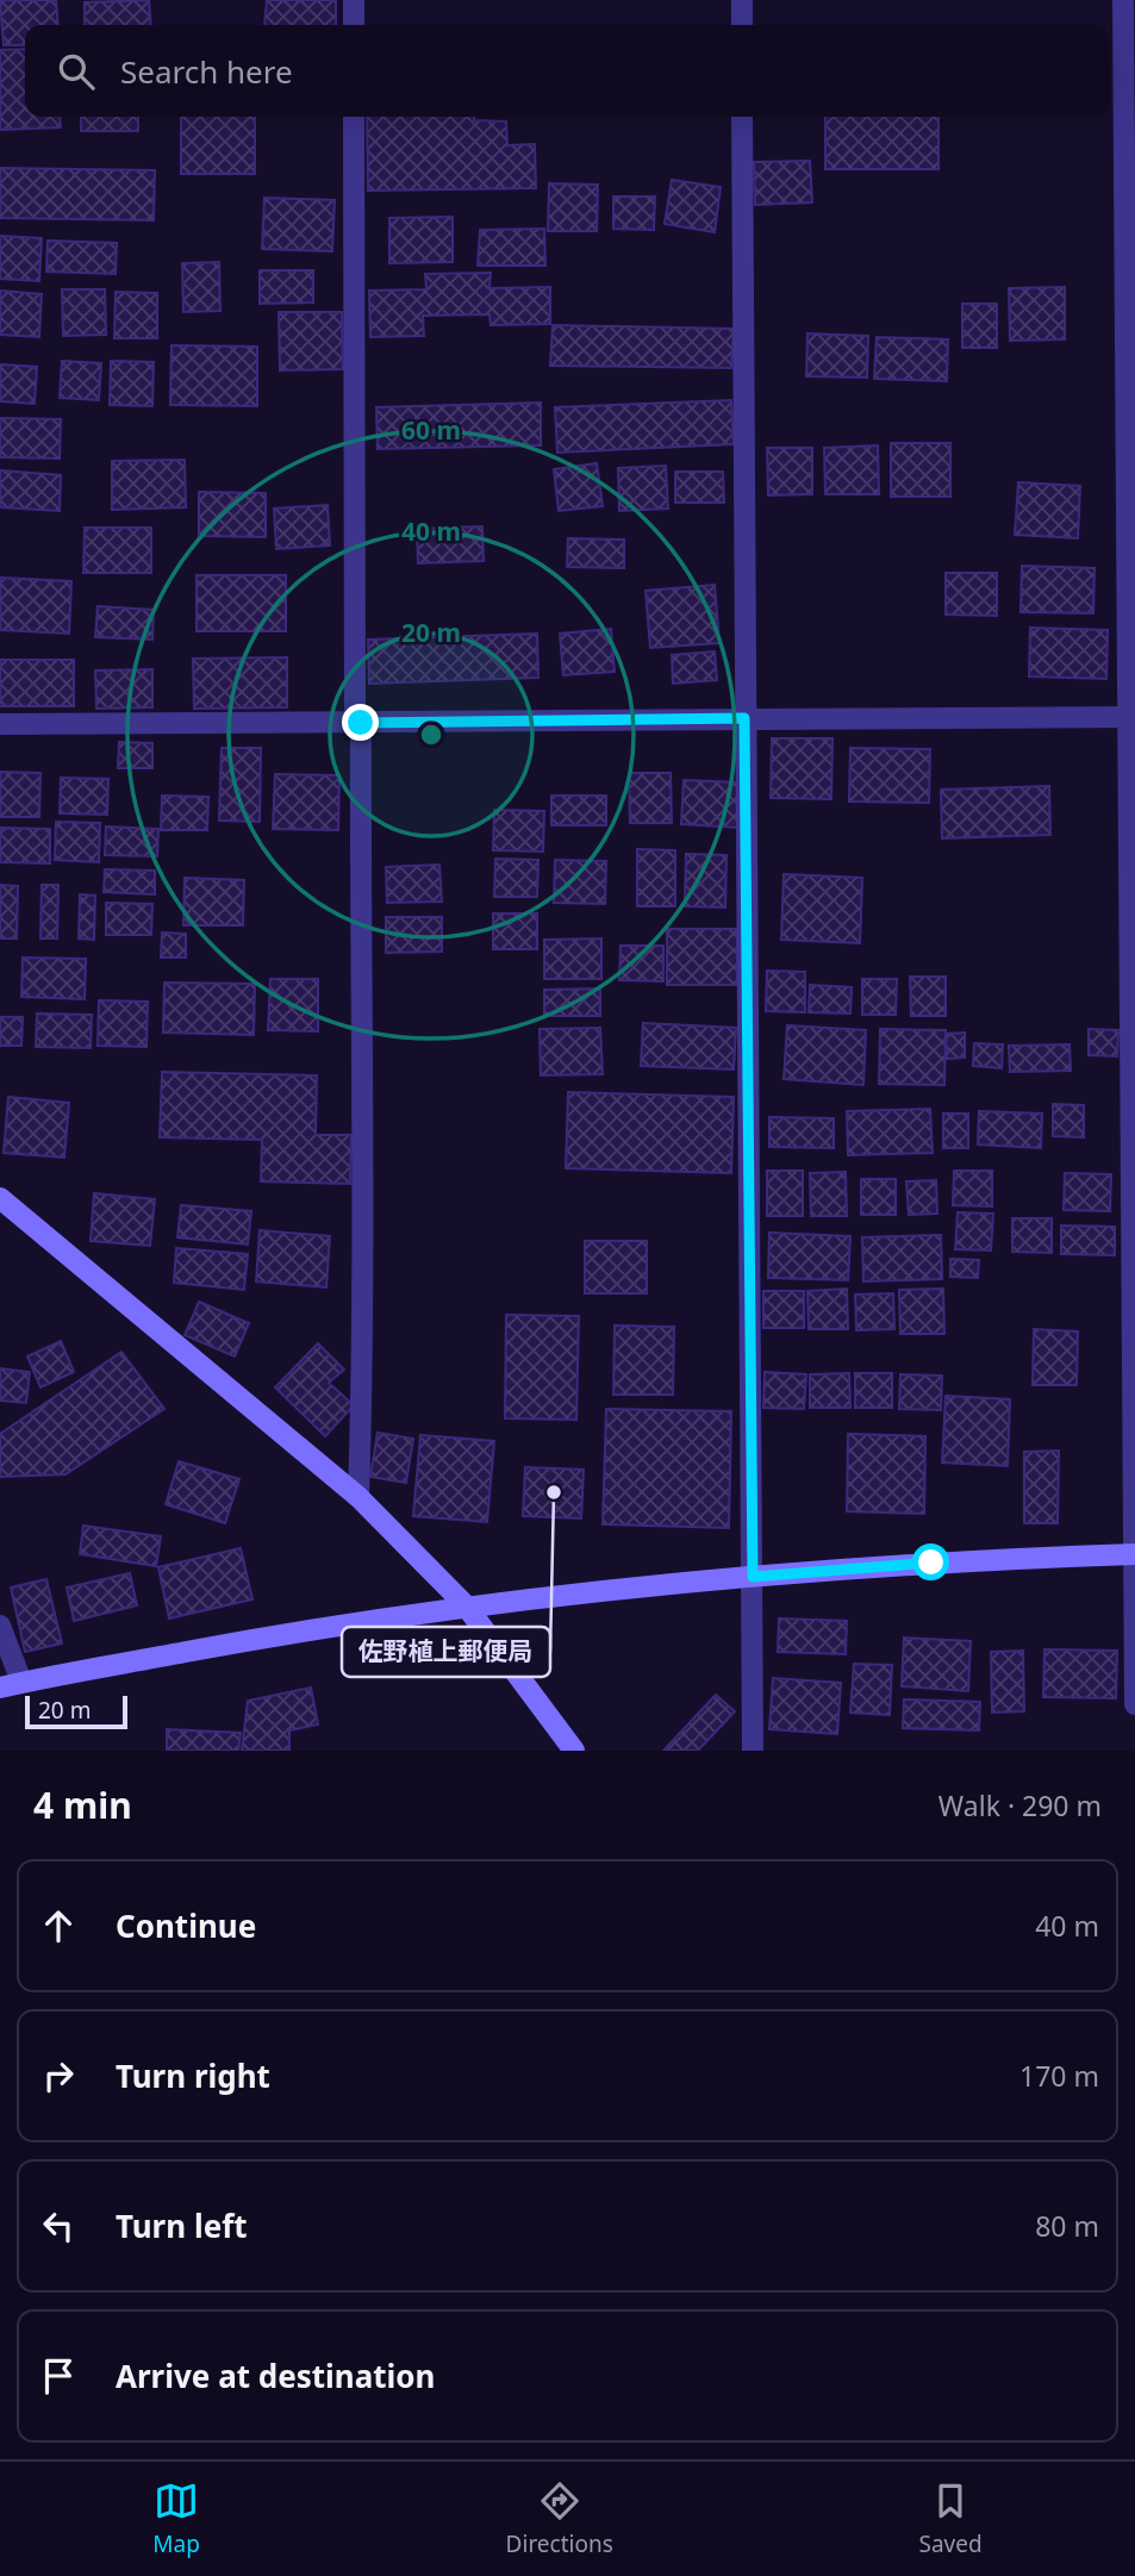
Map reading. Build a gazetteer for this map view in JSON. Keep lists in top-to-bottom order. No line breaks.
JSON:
{"places":["佐野植上郵便局"],"scale_bar":"20 m","page":{"search":"Search here","scale":"20 m","heading":["4 min","Walk · 290 m"],"list":[["Continue","40 m"],["Turn right","170 m"],["Turn left","80 m"],"Arrive at destination"],"nav":["Map","Directions","Saved"]},"rings":["60 m","40 m","20 m"]}
